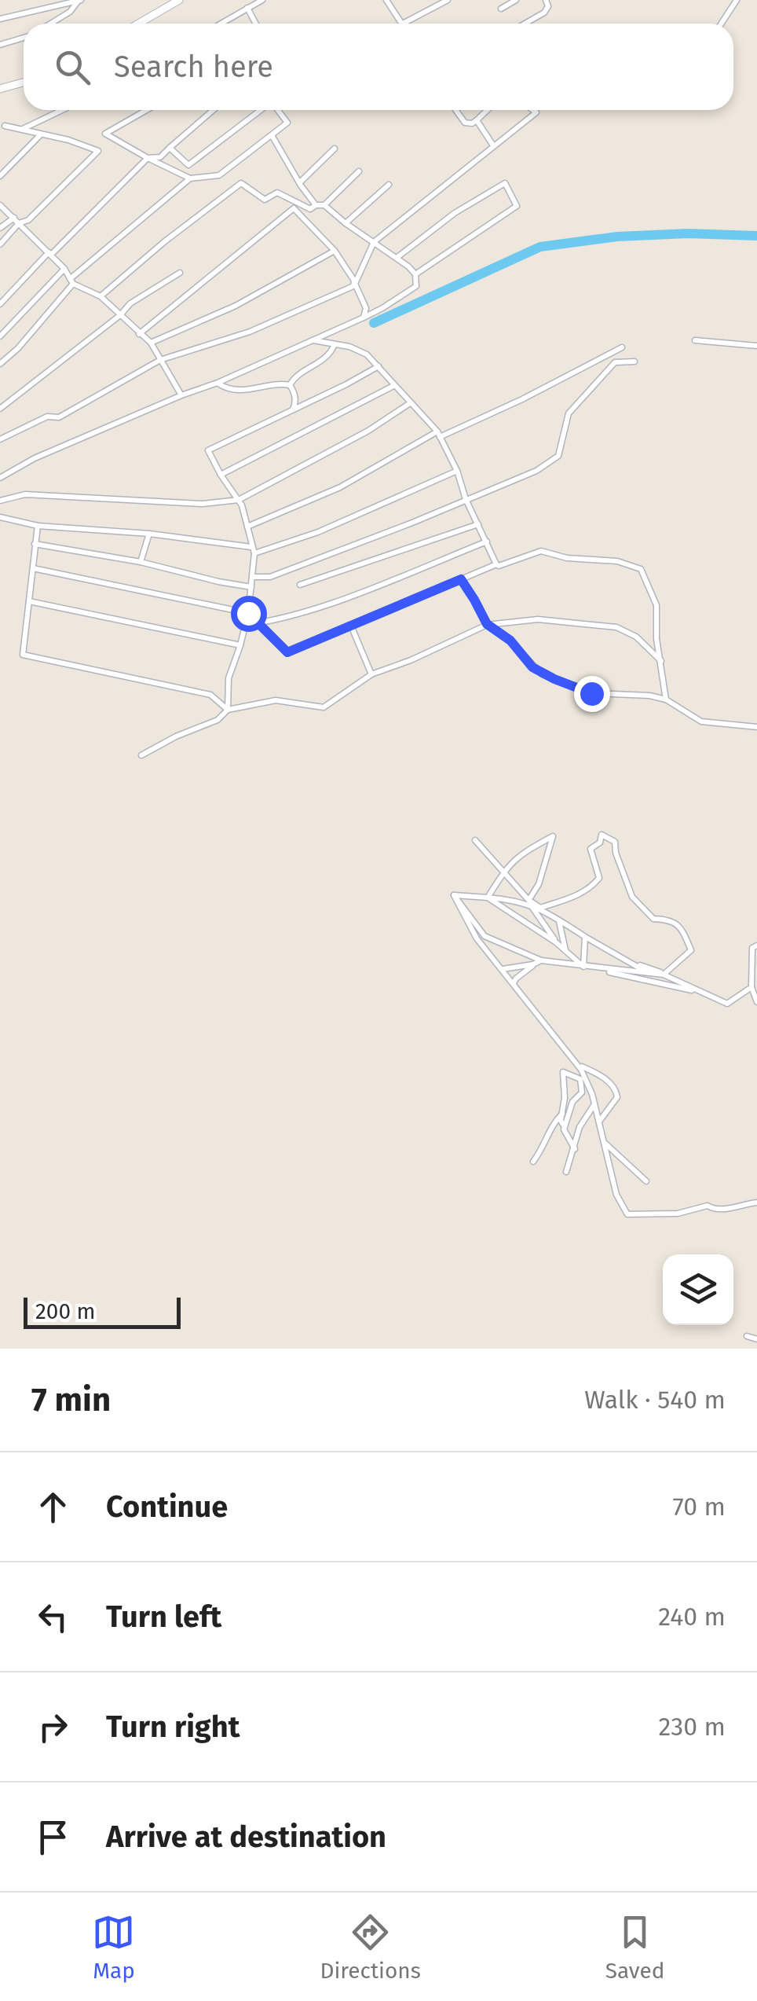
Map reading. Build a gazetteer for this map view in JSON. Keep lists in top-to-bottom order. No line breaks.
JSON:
{"scale_bar":"200 m","page":{"search":"Search here","scale":"200 m","heading":["7 min","Walk · 540 m"],"list":[["Continue","70 m"],["Turn left","240 m"],["Turn right","230 m"],"Arrive at destination"],"nav":["Map","Directions","Saved"]}}
